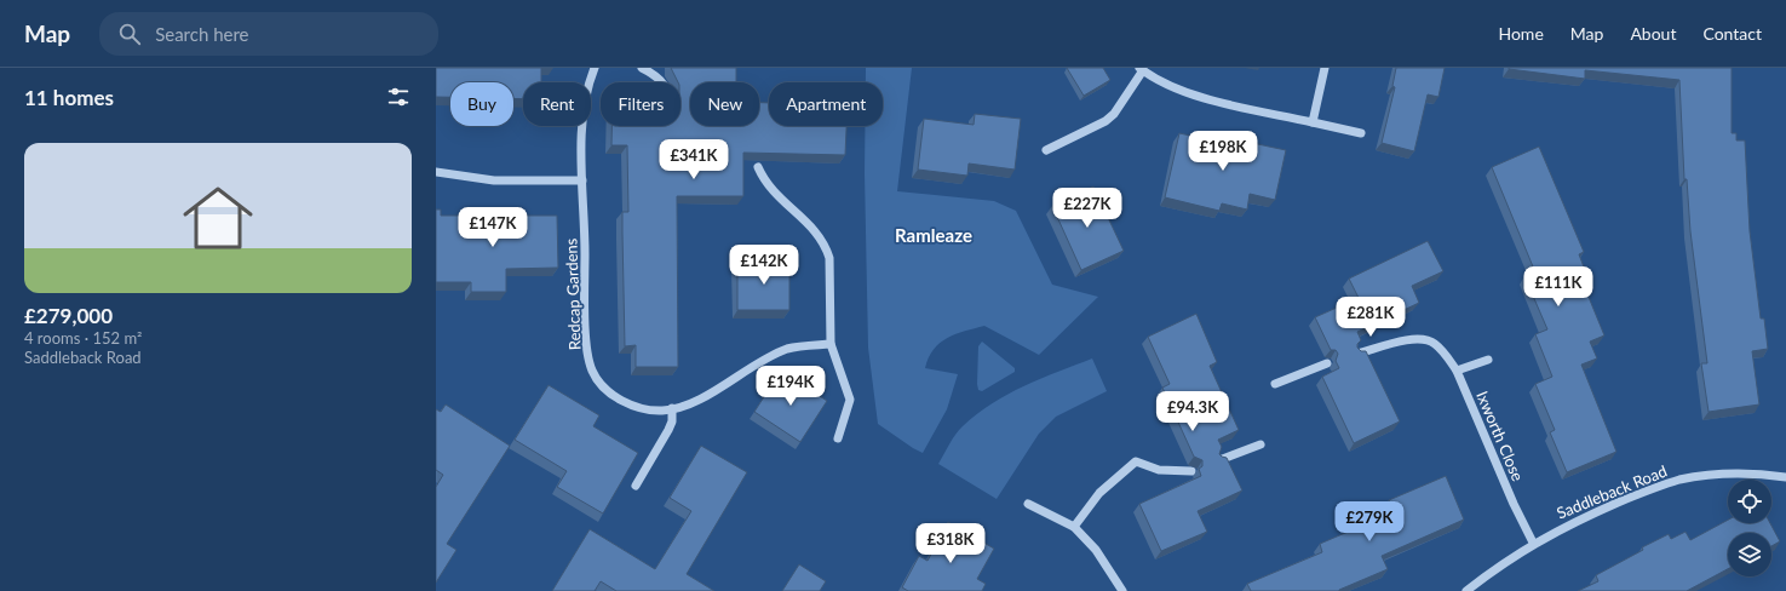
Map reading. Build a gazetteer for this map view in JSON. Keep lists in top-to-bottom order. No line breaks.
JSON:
{"streets":{"street":["Redcap Gardens","Ixworth Close","Saddleback Road"]},"crossings":[["Ixworth Close","Saddleback Road"]],"districts":["Ramleaze"],"page":{"header":"Map","search":"Search here","nav":["Home","Map","About","Contact"],"heading":"11 homes","chip":["Buy","Rent","Filters","New","Apartment"],"list":[{"name":"£279,000","note":"4 rooms · 152 m² · Saddleback Road"}],"price":["£198K","£341K","£227K","£147K","£142K","£111K","£281K","£194K","£94.3K","£279K","£318K"]}}
